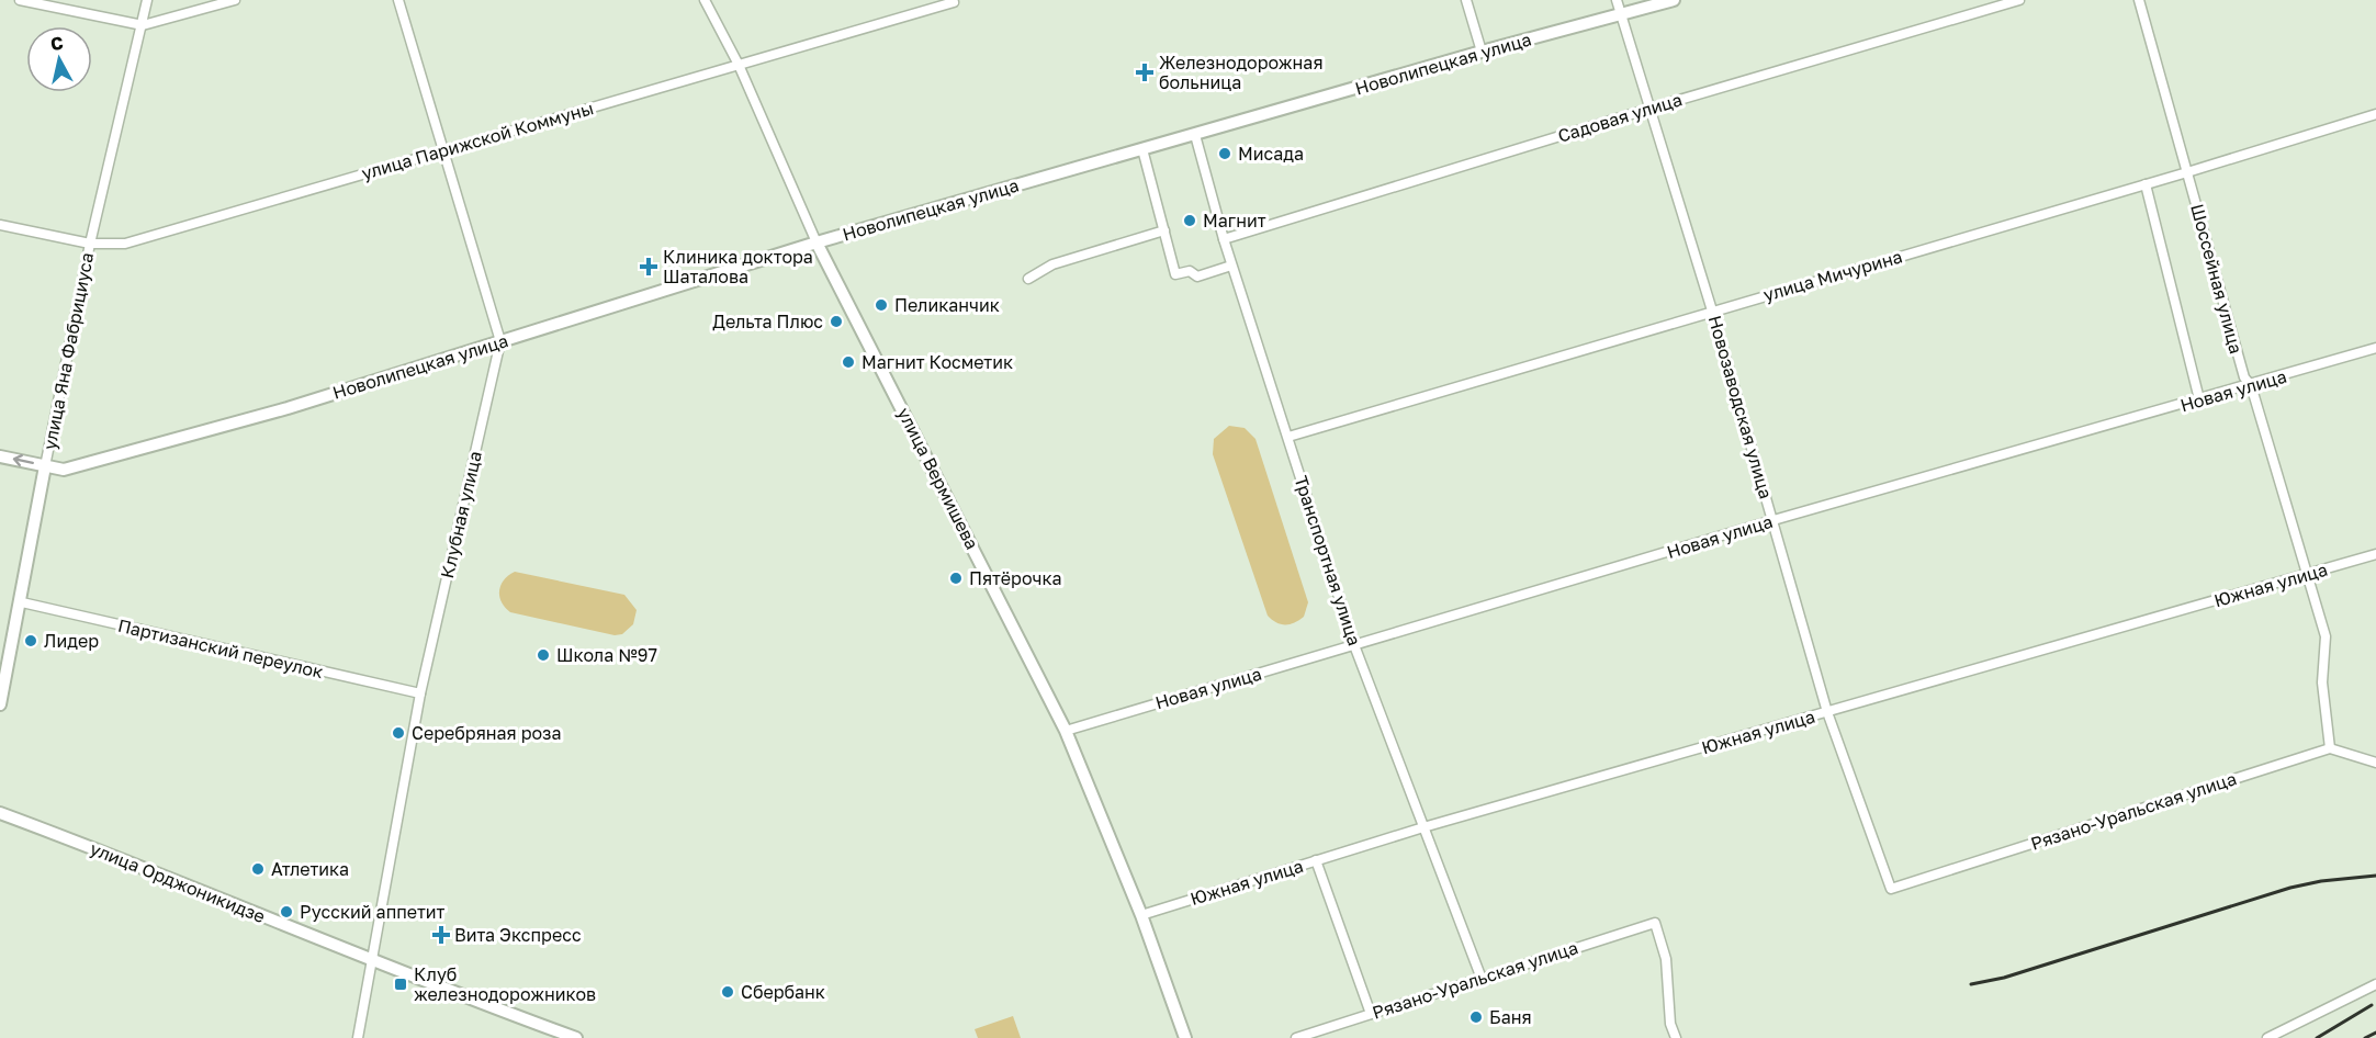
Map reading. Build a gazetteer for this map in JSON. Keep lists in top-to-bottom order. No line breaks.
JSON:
{"streets":{"street":["Новолипецкая улица","Садовая улица","улица Парижской Коммуны","улица Мичурина","Шоссейная улица","улица Яна Фабрициуса","Новая улица","Новозаводская улица","улица Вермишева","Клубная улица","Транспортная улица","Южная улица","Партизанский переулок","Рязано-Уральская улица","улица Орджоникидзе"]},"crossings":[["Новолипецкая улица","улица Яна Фабрициуса"],["Новолипецкая улица","Новозаводская улица"],["Новолипецкая улица","улица Вермишева"],["Новолипецкая улица","Клубная улица"],["Новолипецкая улица","Транспортная улица"],["Садовая улица","Новозаводская улица"],["Садовая улица","Транспортная улица"],["улица Парижской Коммуны","улица Яна Фабрициуса"],["улица Парижской Коммуны","улица Вермишева"],["улица Парижской Коммуны","Клубная улица"],["улица Мичурина","Шоссейная улица"],["улица Мичурина","Новозаводская улица"],["улица Мичурина","Транспортная улица"],["Шоссейная улица","Новая улица"],["Шоссейная улица","Южная улица"],["Шоссейная улица","Рязано-Уральская улица"],["улица Яна Фабрициуса","Партизанский переулок"],["Новая улица","Новозаводская улица"],["Новая улица","улица Вермишева"],["Новая улица","Транспортная улица"],["Новозаводская улица","Южная улица"],["Новозаводская улица","Рязано-Уральская улица"],["улица Вермишева","Южная улица"],["Клубная улица","Партизанский переулок"],["Клубная улица","улица Орджоникидзе"],["Транспортная улица","Южная улица"],["Транспортная улица","Рязано-Уральская улица"]],"places":{"health":["Железнодорожная больница","Клиника доктора Шаталова","Вита Экспресс"],"other":["Мисада","Магнит","Пеликанчик","Дельта Плюс","Магнит Косметик","Пятёрочка","Лидер","Школа №97","Серебряная роза","Атлетика","Русский аппетит","Сбербанк","Баня"],"transit":["Клуб железнодорожников"]},"north":"top"}
